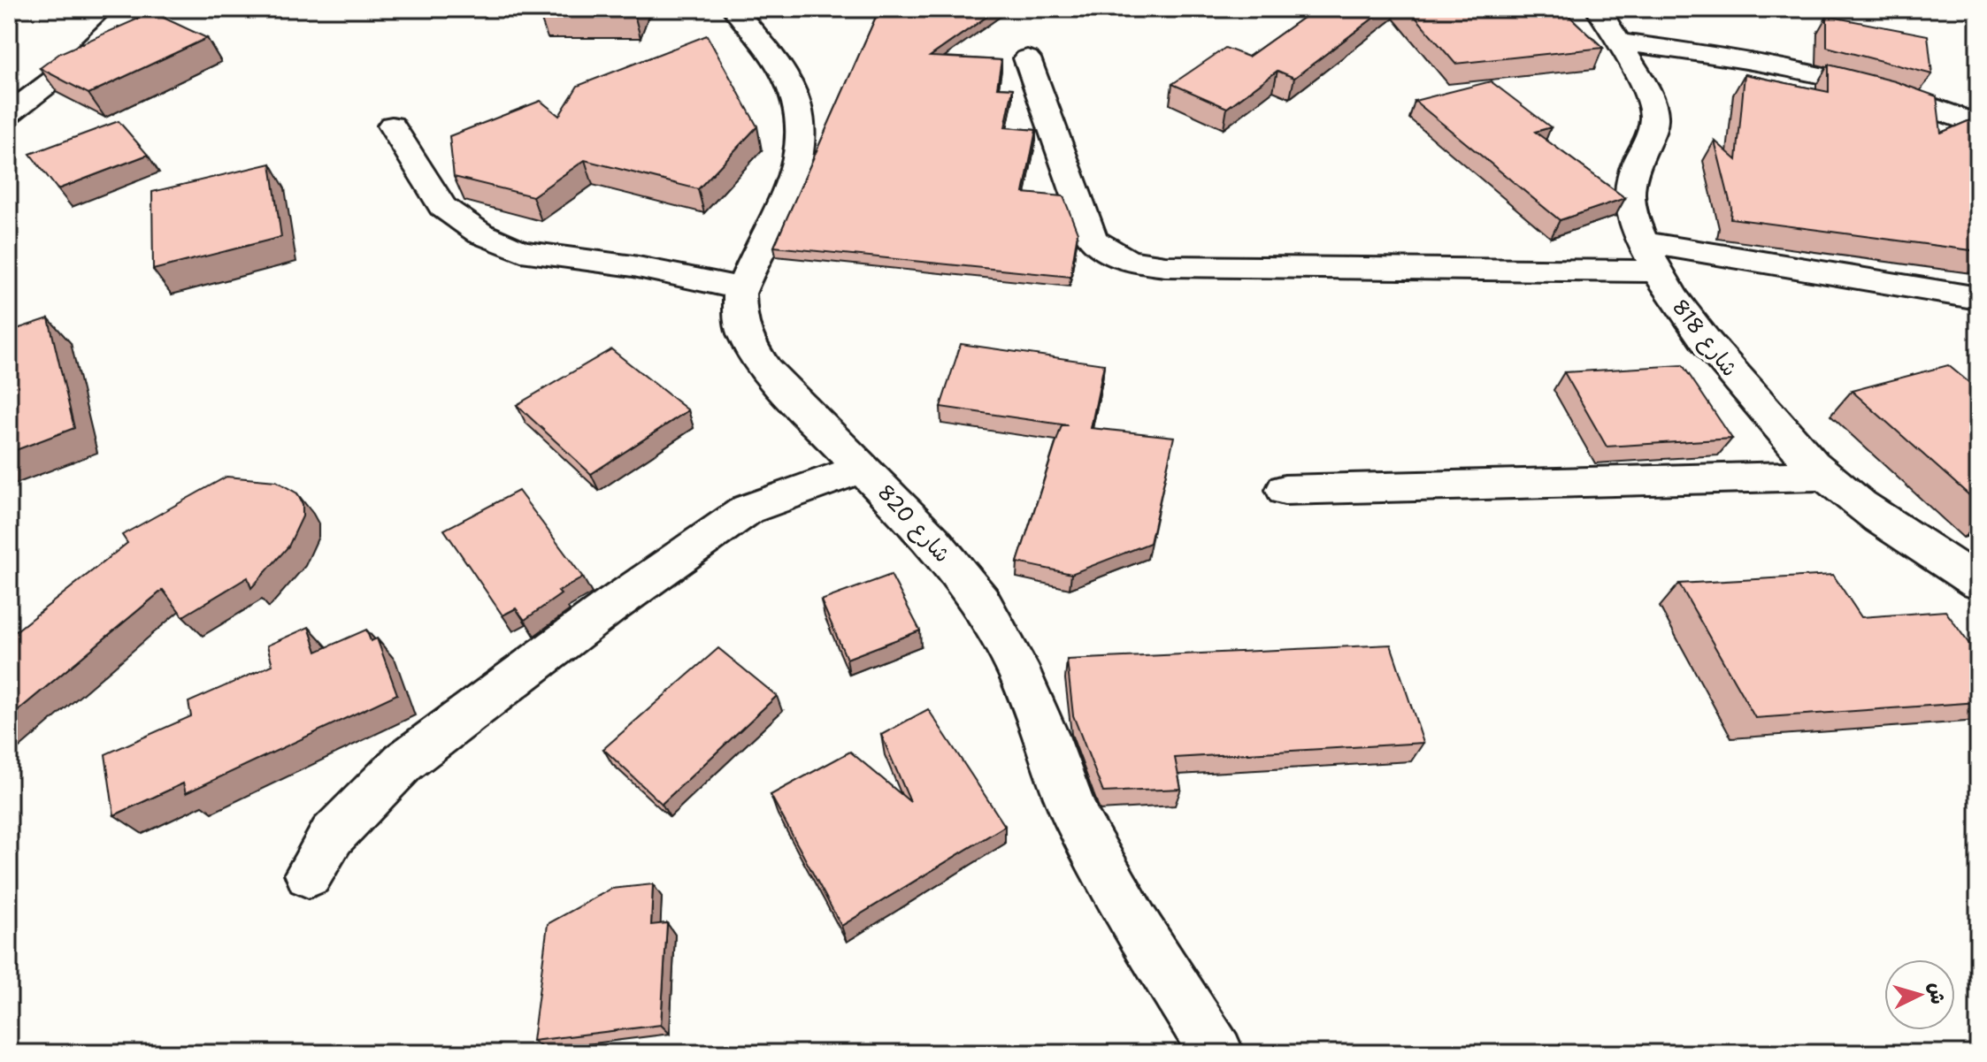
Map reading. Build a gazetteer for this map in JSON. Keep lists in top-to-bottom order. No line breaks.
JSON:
{"streets":{"street":["شارع 818","شارع 820"]},"north":"right"}
